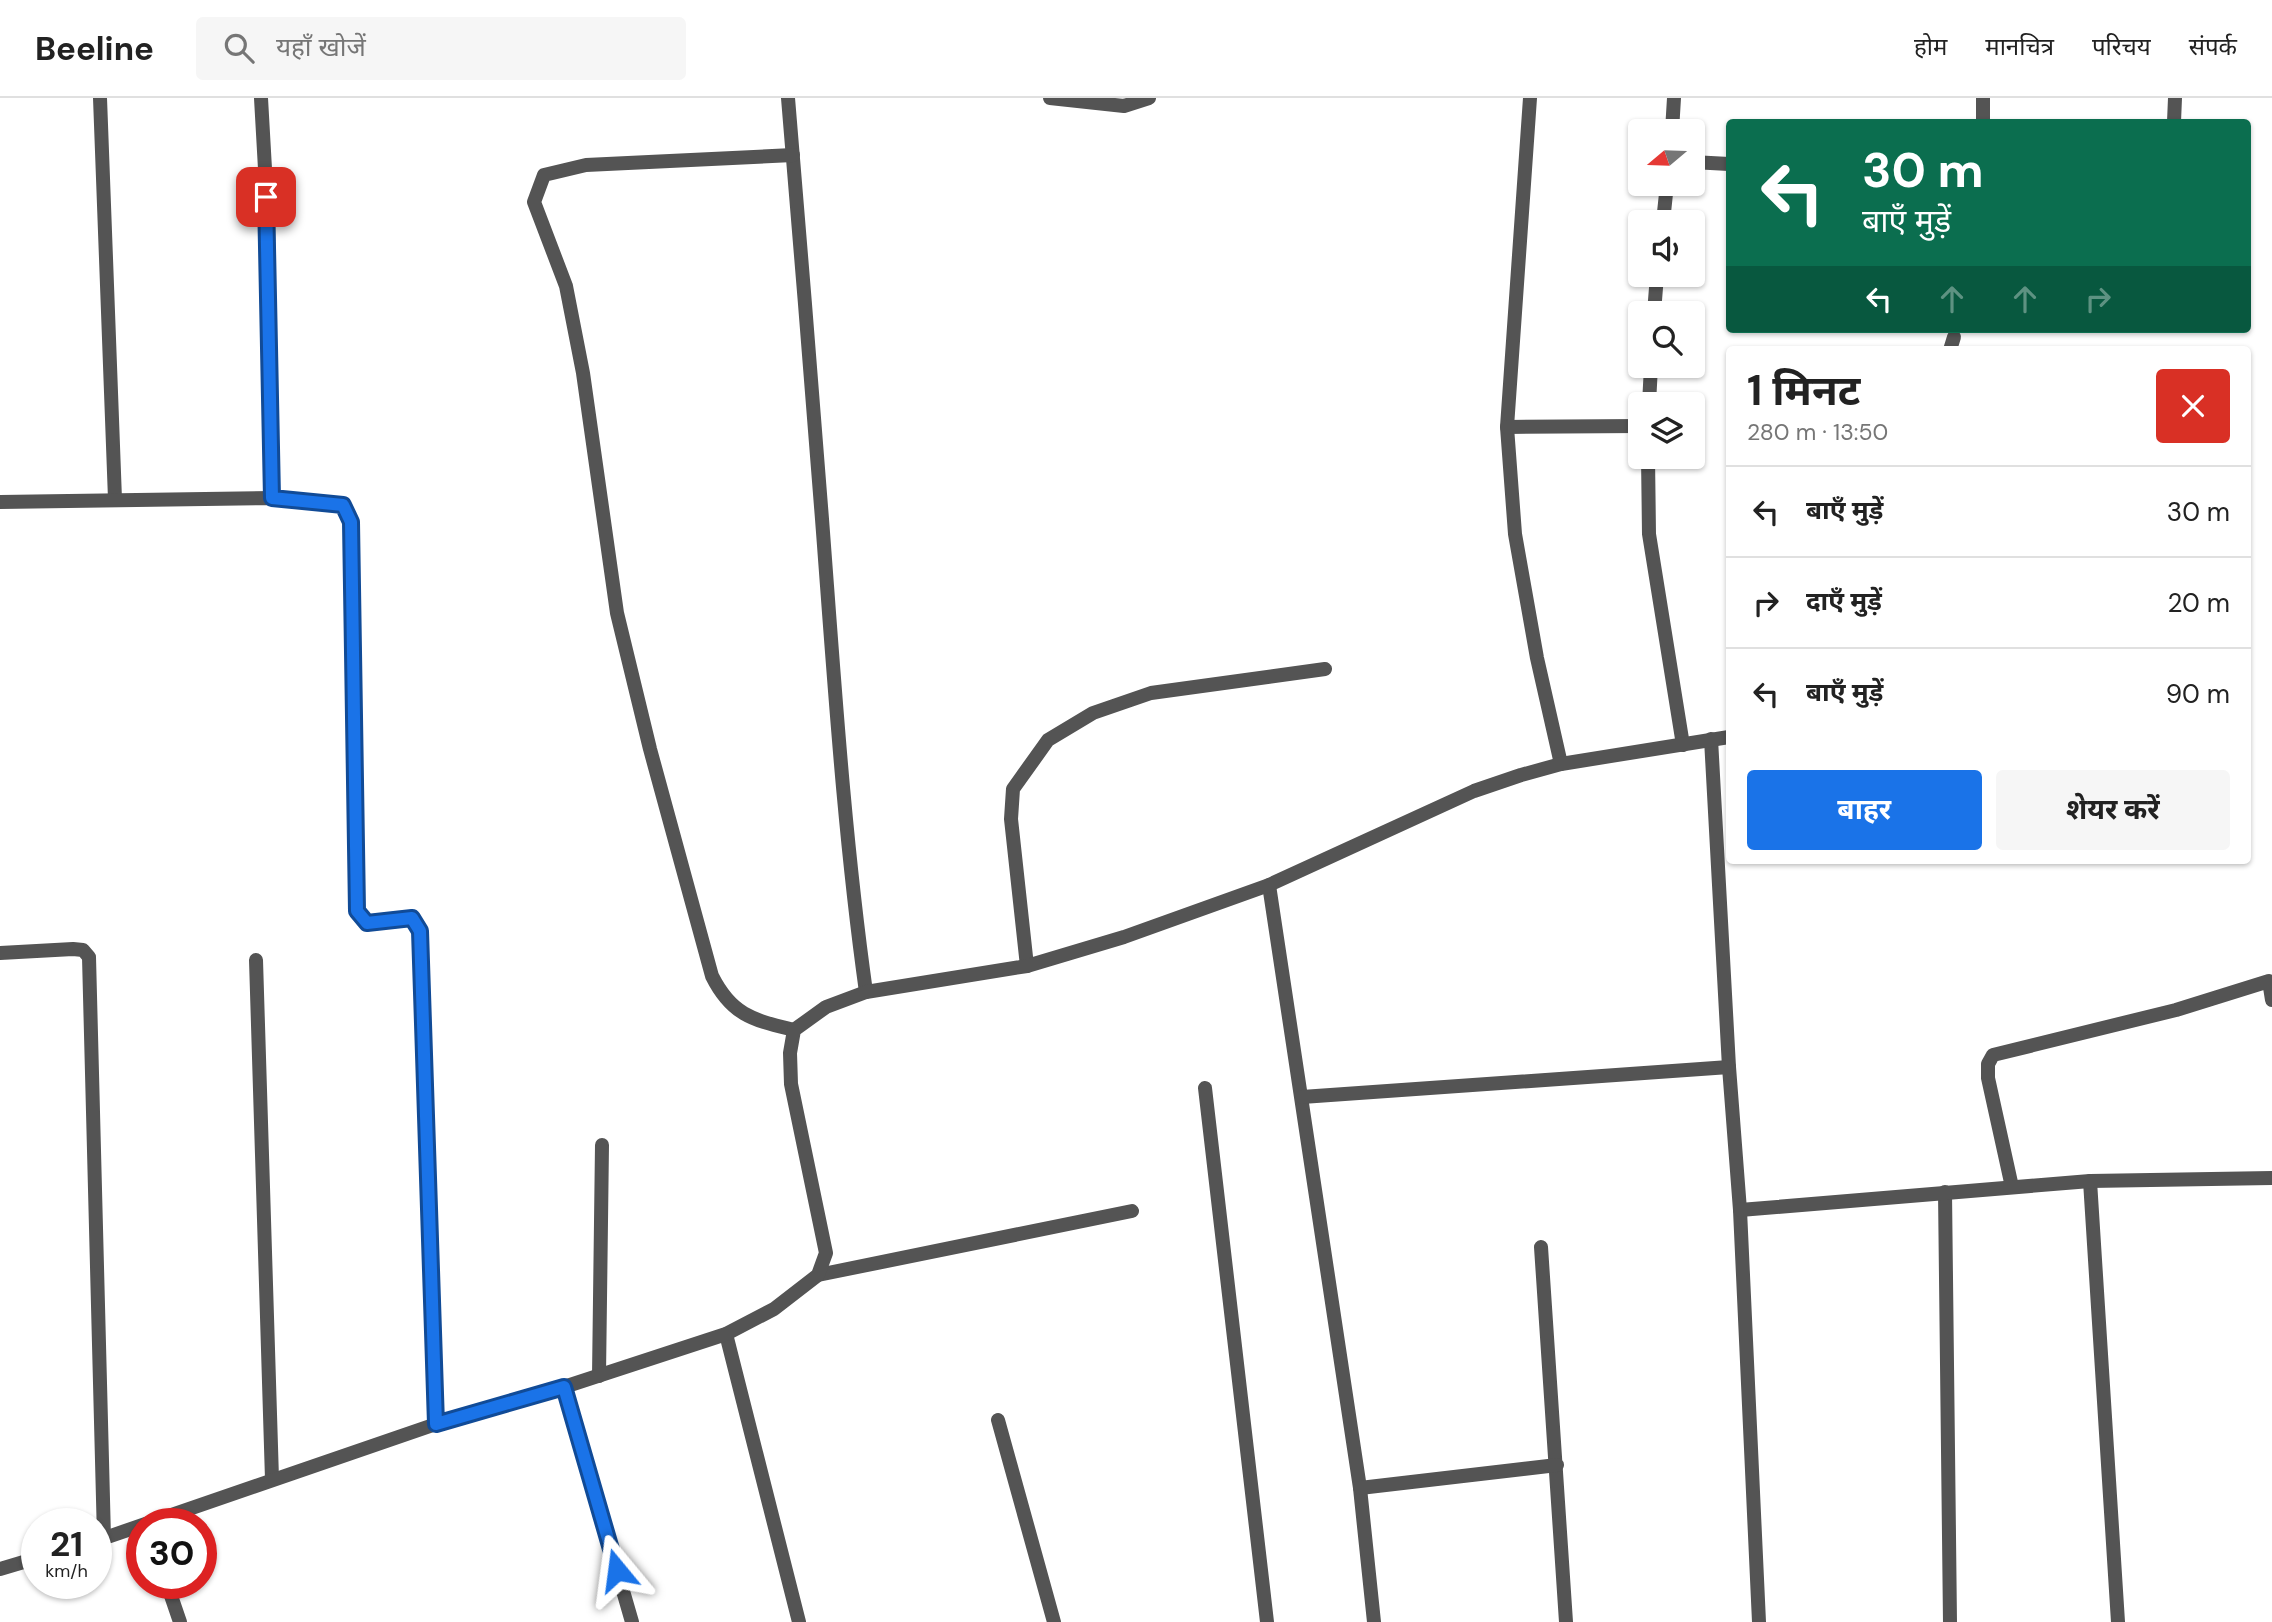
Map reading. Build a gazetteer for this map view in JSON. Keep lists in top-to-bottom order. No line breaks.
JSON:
{"north":"left","page":{"header":"Beeline","search":"यहाँ खोजें","nav":["होम","मानचित्र","परिचय","संपर्क"],"turn":["30 m","बाएँ मुड़ें"],"heading":["1 मिनट","280 m · 13:50"],"list":[{"name":"बाएँ मुड़ें","value":"30 m"},{"name":"दाएँ मुड़ें","value":"20 m"},{"name":"बाएँ मुड़ें","value":"90 m"}],"buttons":["बाहर","शेयर करें"],"speed":"21 km/h","limit":"30"}}
